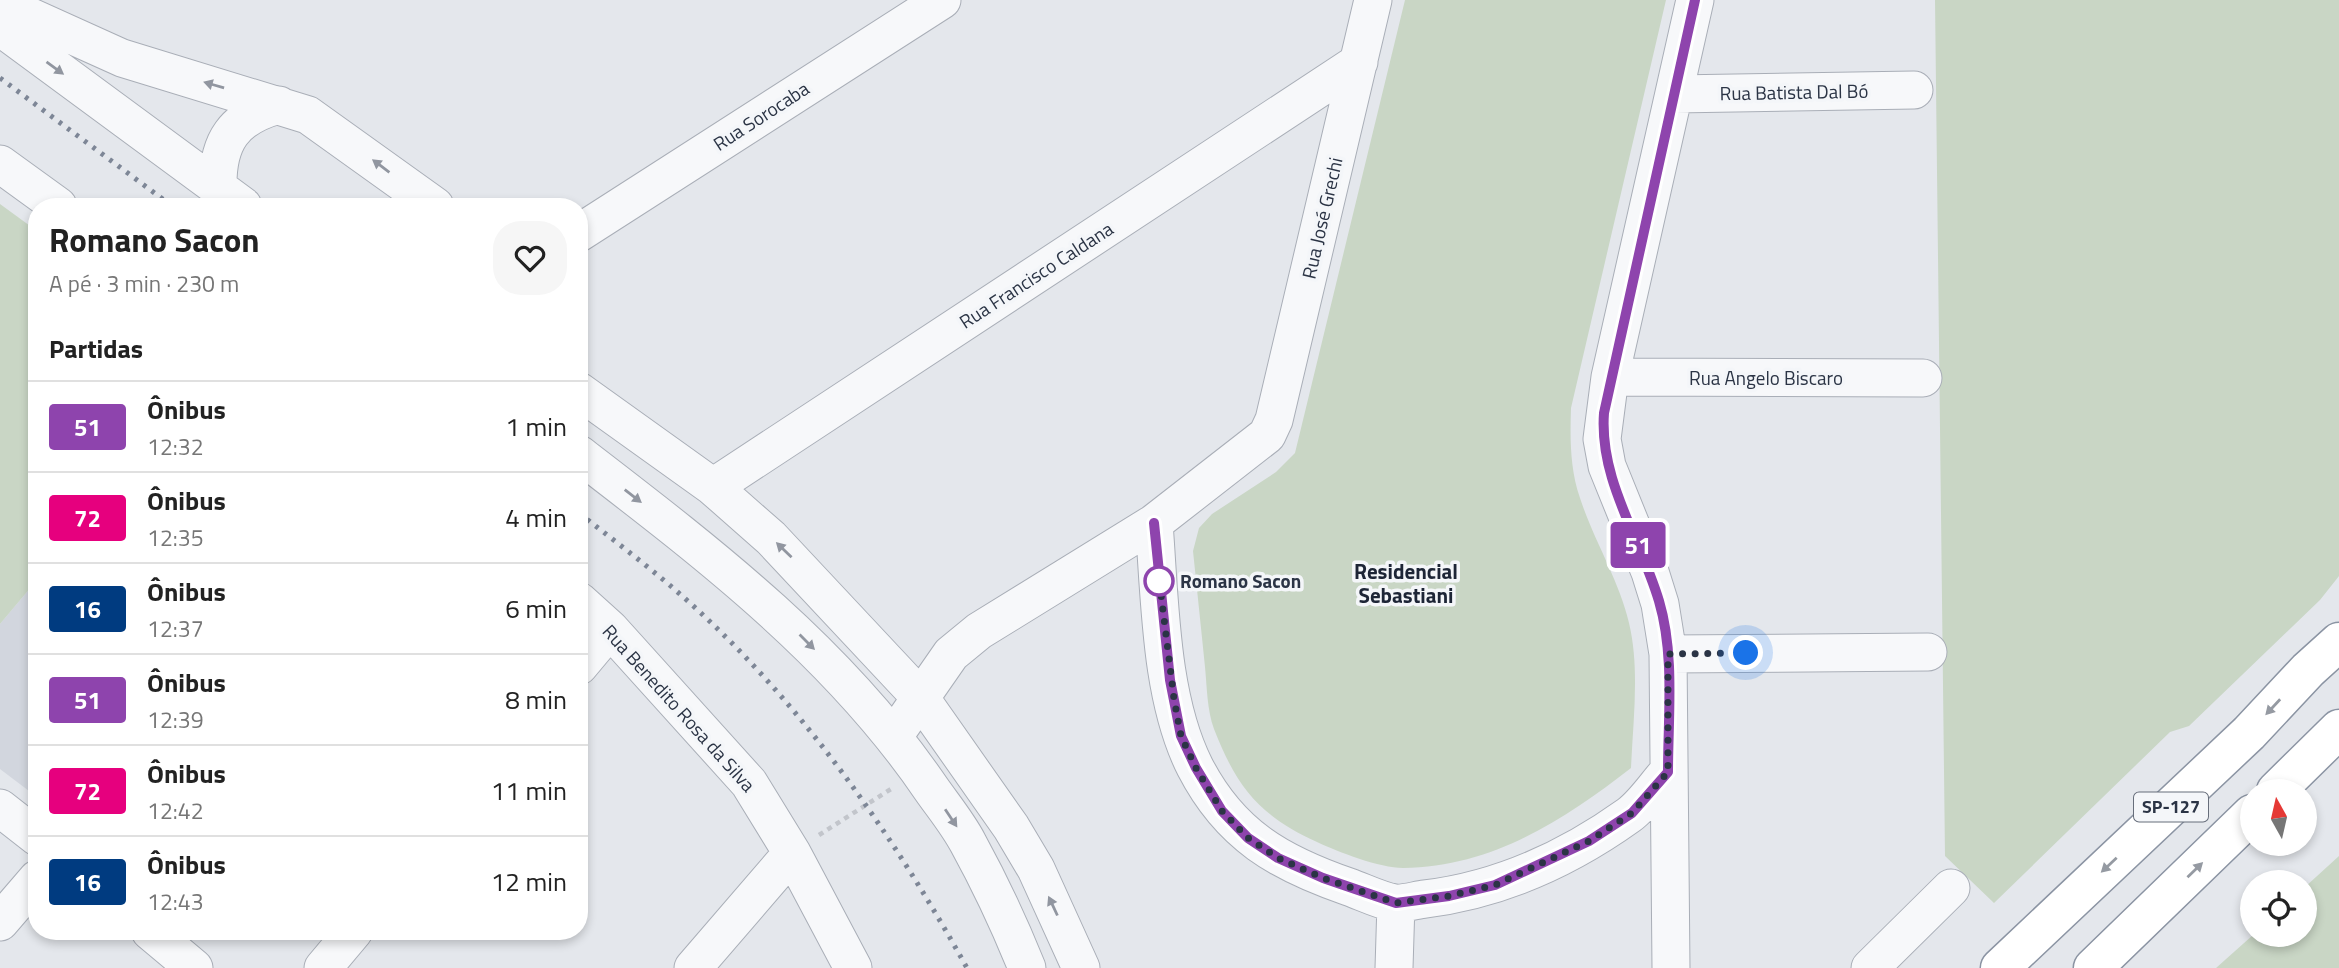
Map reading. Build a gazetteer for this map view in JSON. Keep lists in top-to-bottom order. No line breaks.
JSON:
{"streets":{"highway":["SP-127"],"street":["Rua Batista Dal Bó","Rua Sorocaba","Rua José Grechi","Rua Francisco Caldana","Rua Angelo Biscaro","Rua Benedito Rosa da Silva"]},"crossings":[["Rua José Grechi","Rua Francisco Caldana"]],"districts":["Residencial Sebastiani"],"places":["Romano Sacon"],"lines":["bus line 51"],"north":"top","page":{"on_map":"51","heading":[["Romano Sacon","A pé · 3 min · 230 m"],"Partidas"],"list":[{"mark":"51","name":"Ônibus","note":"12:32","value":"1 min"},{"mark":"72","name":"Ônibus","note":"12:35","value":"4 min"},{"mark":"16","name":"Ônibus","note":"12:37","value":"6 min"},{"mark":"51","name":"Ônibus","note":"12:39","value":"8 min"},{"mark":"72","name":"Ônibus","note":"12:42","value":"11 min"},{"mark":"16","name":"Ônibus","note":"12:43","value":"12 min"}]}}
